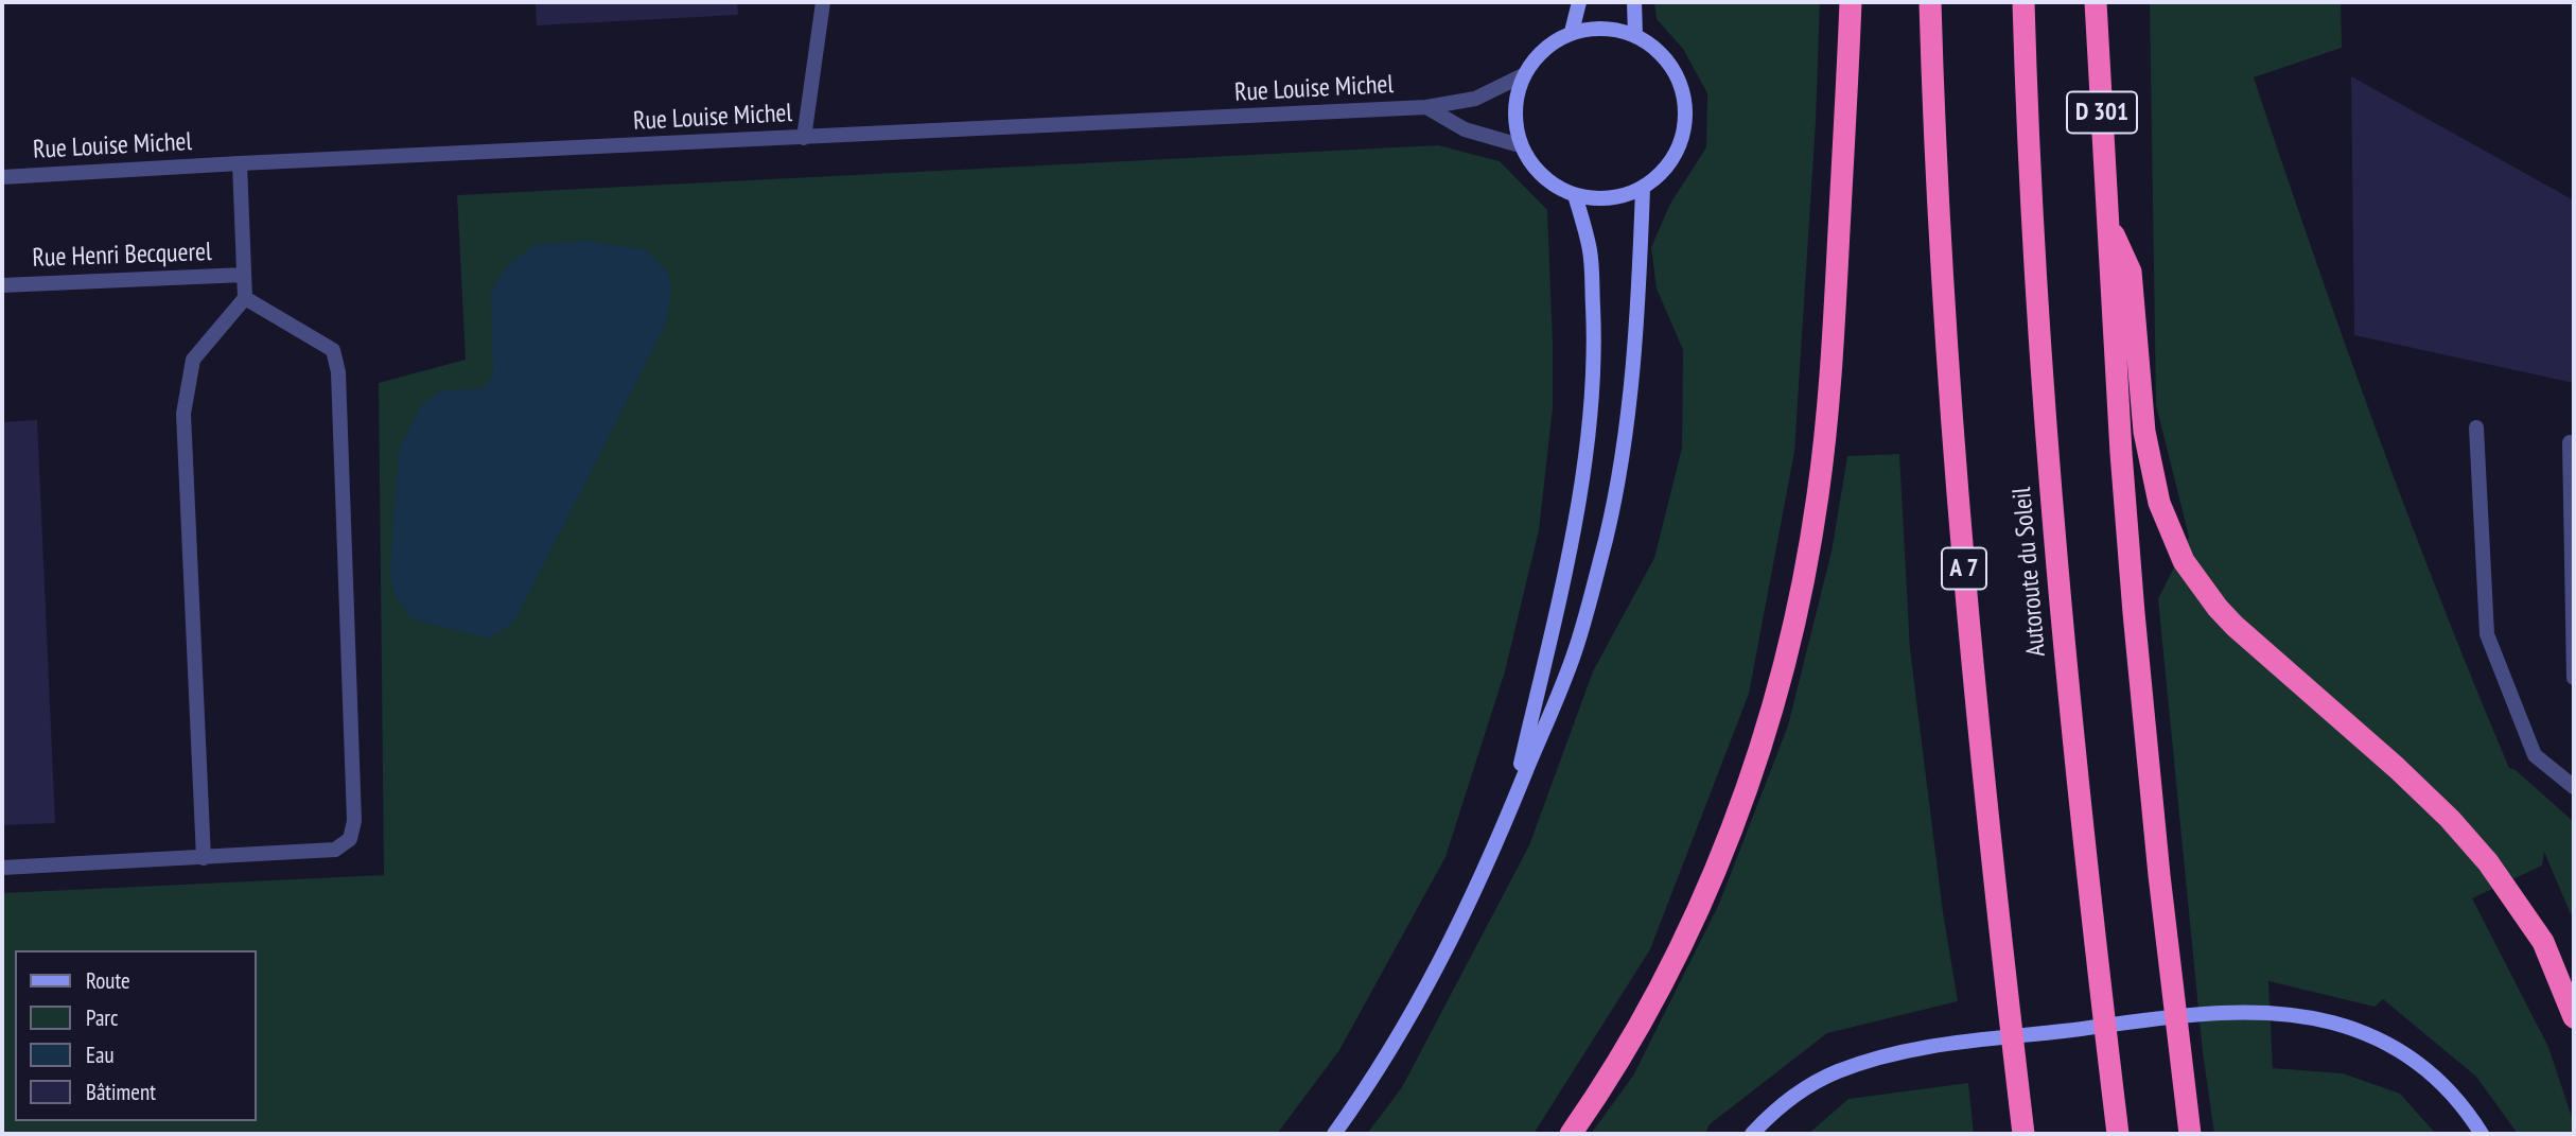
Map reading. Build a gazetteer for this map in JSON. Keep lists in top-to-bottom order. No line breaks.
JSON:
{"streets":{"highway":["D 301","A 7","Autoroute du Soleil"],"street":["Rue Louise Michel","Rue Henri Becquerel"]},"crossings":[["Rue Louise Michel","Rue Henri Becquerel"]],"legend":["Route","Parc","Eau","Bâtiment"]}
